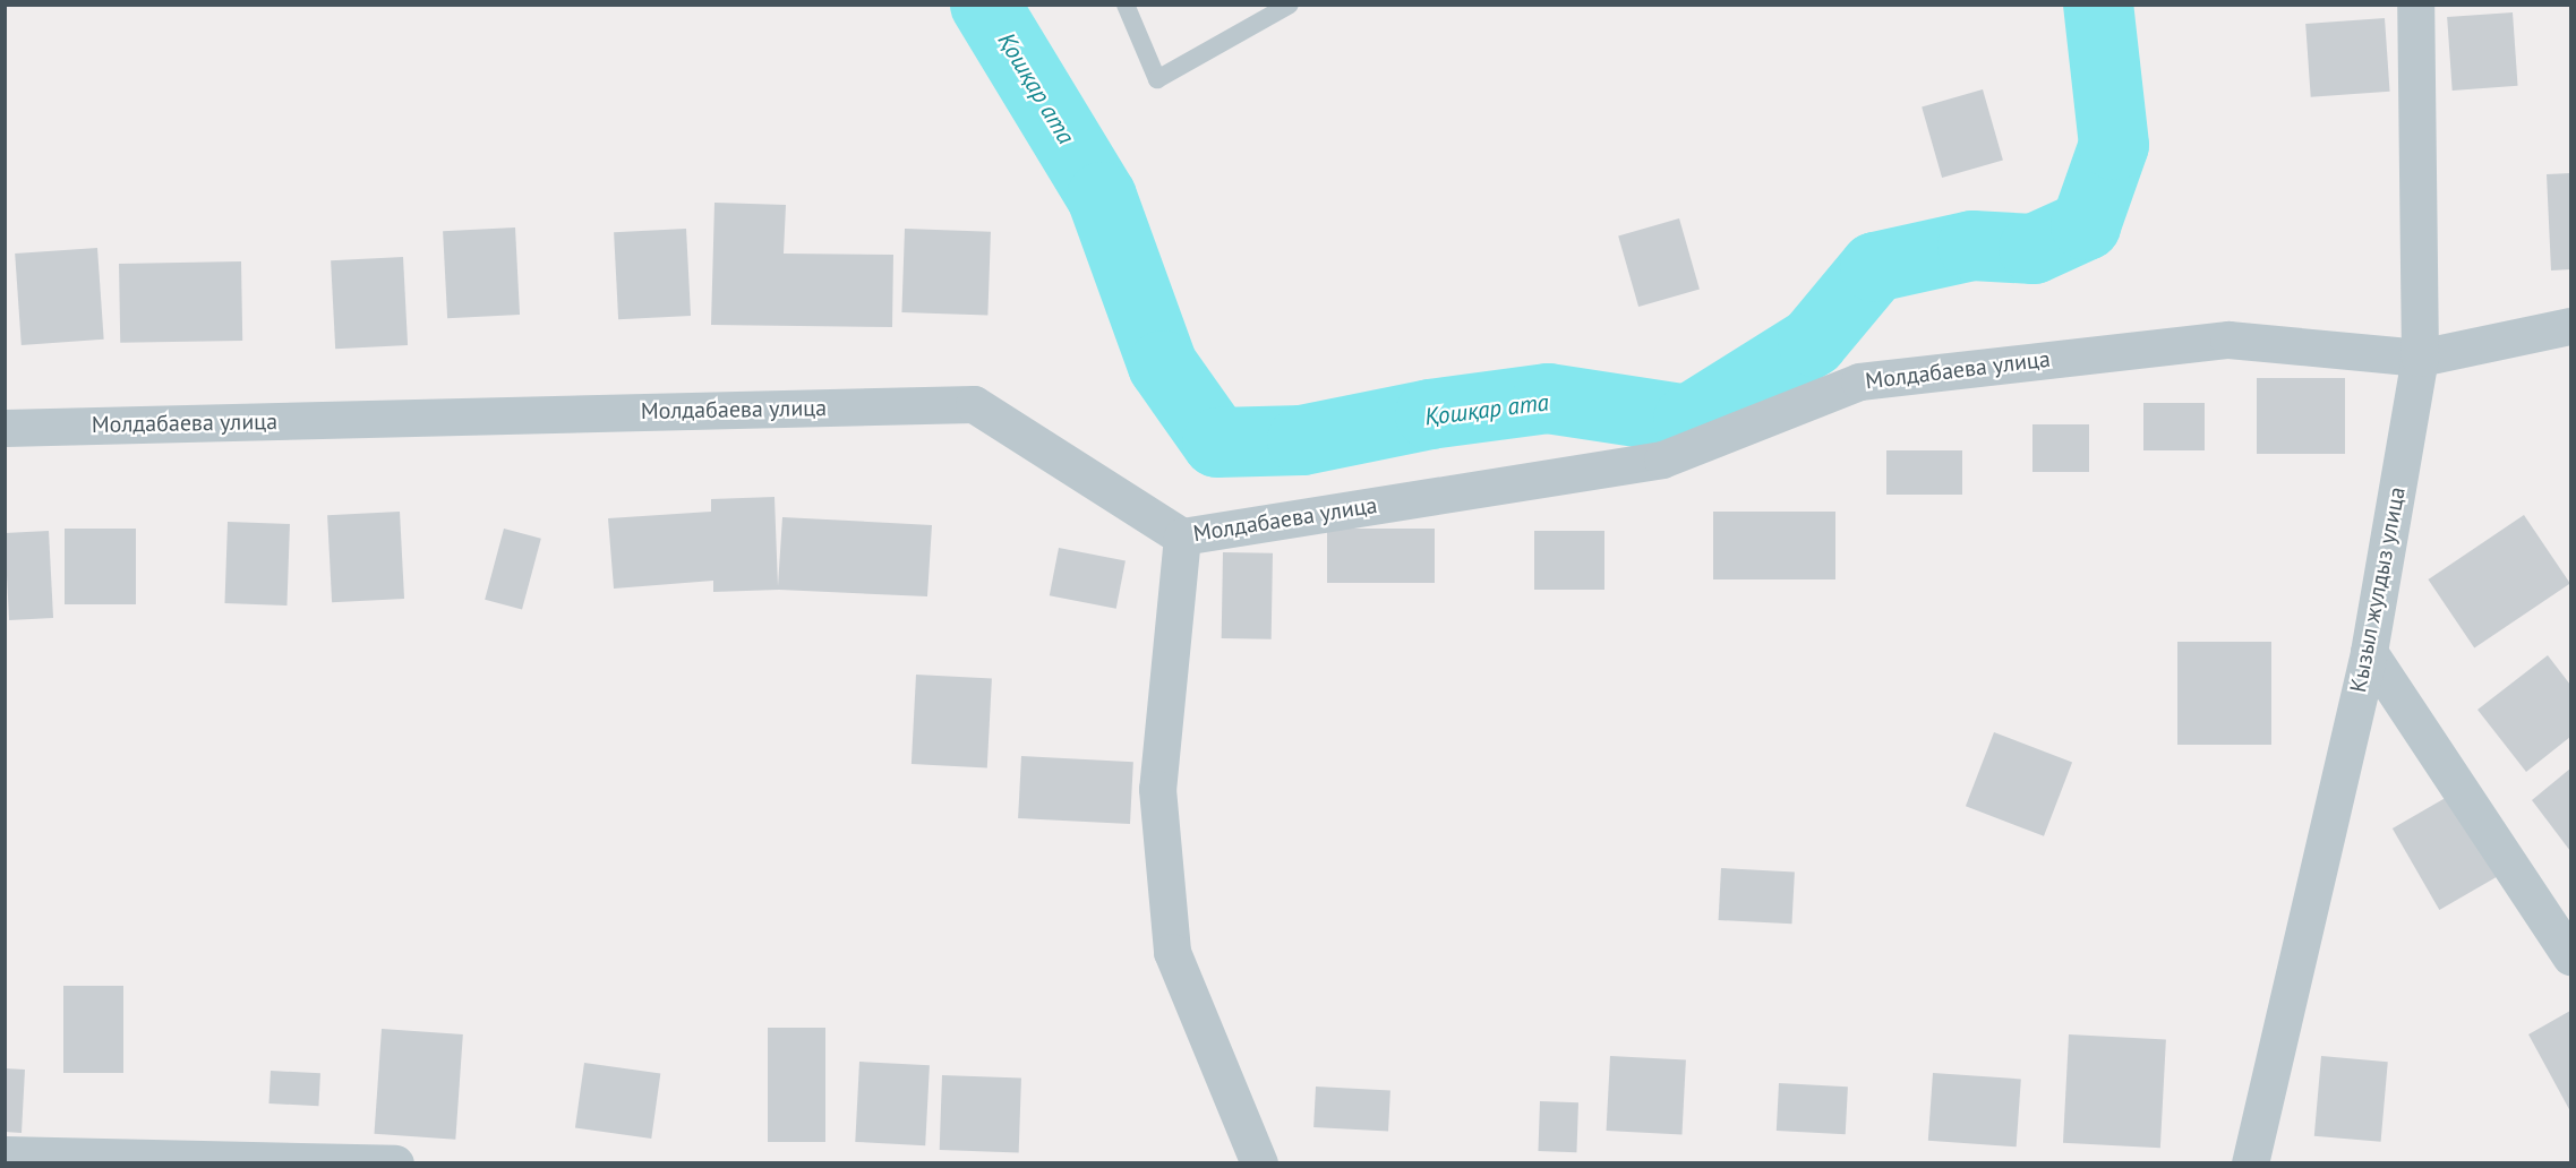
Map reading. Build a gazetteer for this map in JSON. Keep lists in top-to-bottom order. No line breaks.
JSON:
{"streets":{"street":["Молдабаева улица","Кызыл жулдыз улица"]},"crossings":[["Молдабаева улица","Кызыл жулдыз улица"]],"water":["Қошқар ата"]}
